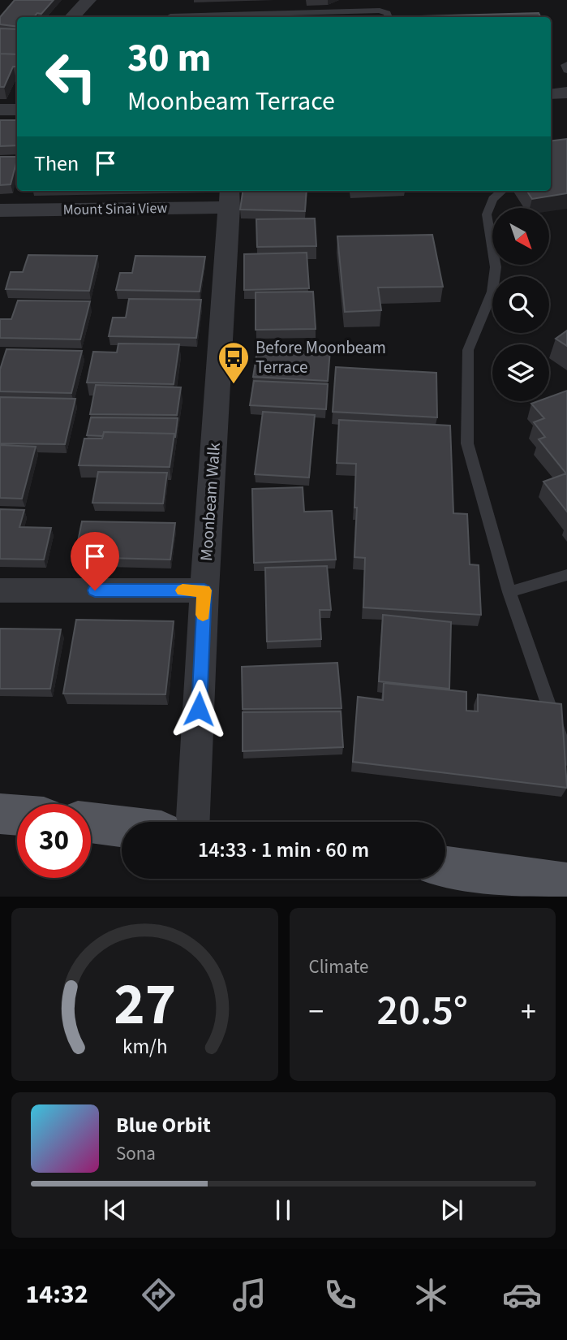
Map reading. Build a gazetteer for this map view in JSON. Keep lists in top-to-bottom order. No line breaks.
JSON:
{"streets":{"street":["Mount Sinai View","Moonbeam Walk"]},"crossings":[["Mount Sinai View","Moonbeam Walk"]],"places":{"bus stop":["Before Moonbeam Terrace"]},"north":"bottom right","page":{"turn":["30 m","Moonbeam Terrace"],"then":"Then","limit":"30","trip":"14:33 · 1 min · 60 m","tile":"Climate","heat":["−","20.5°","+"],"song":["Blue Orbit","Sona"],"tabs":"14:32","gauge":["27","km/h"]}}
